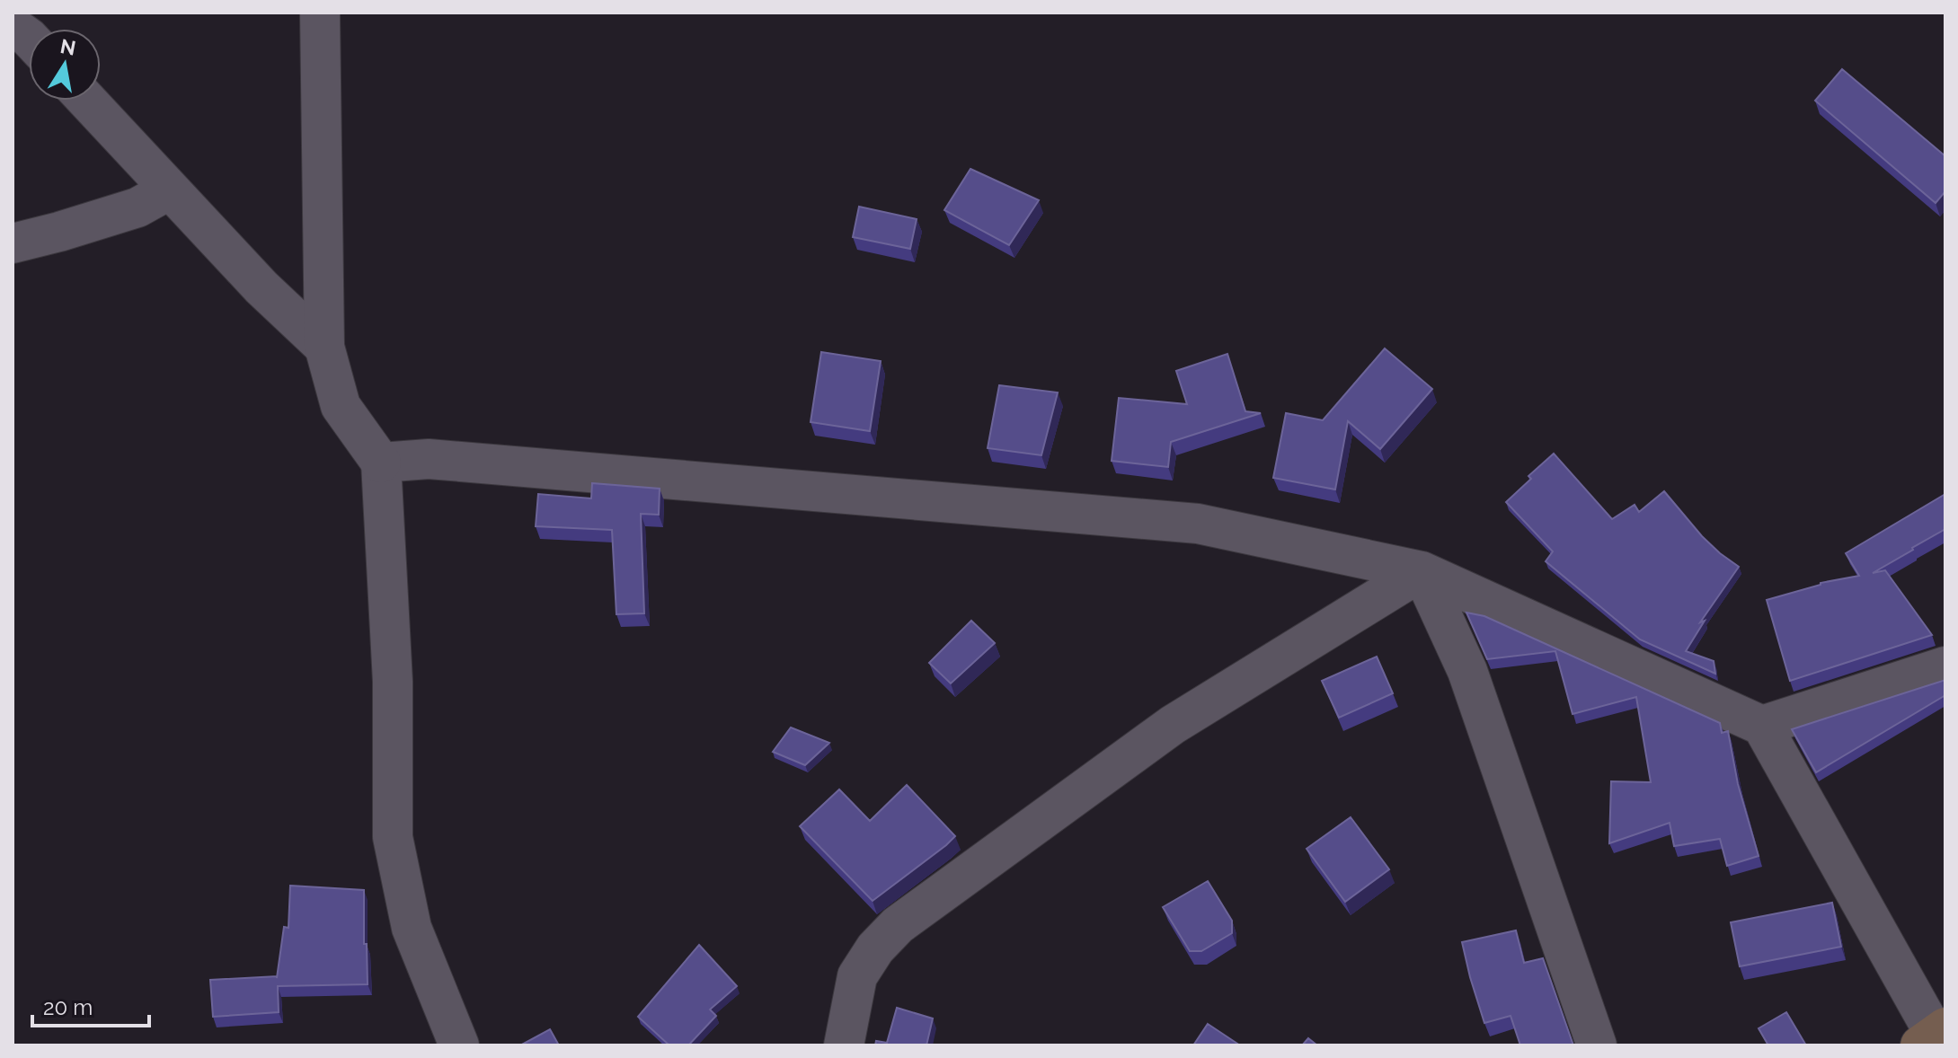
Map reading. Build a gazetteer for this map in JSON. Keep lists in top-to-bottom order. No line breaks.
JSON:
{"scale_bar":"20 m","north":"top"}
